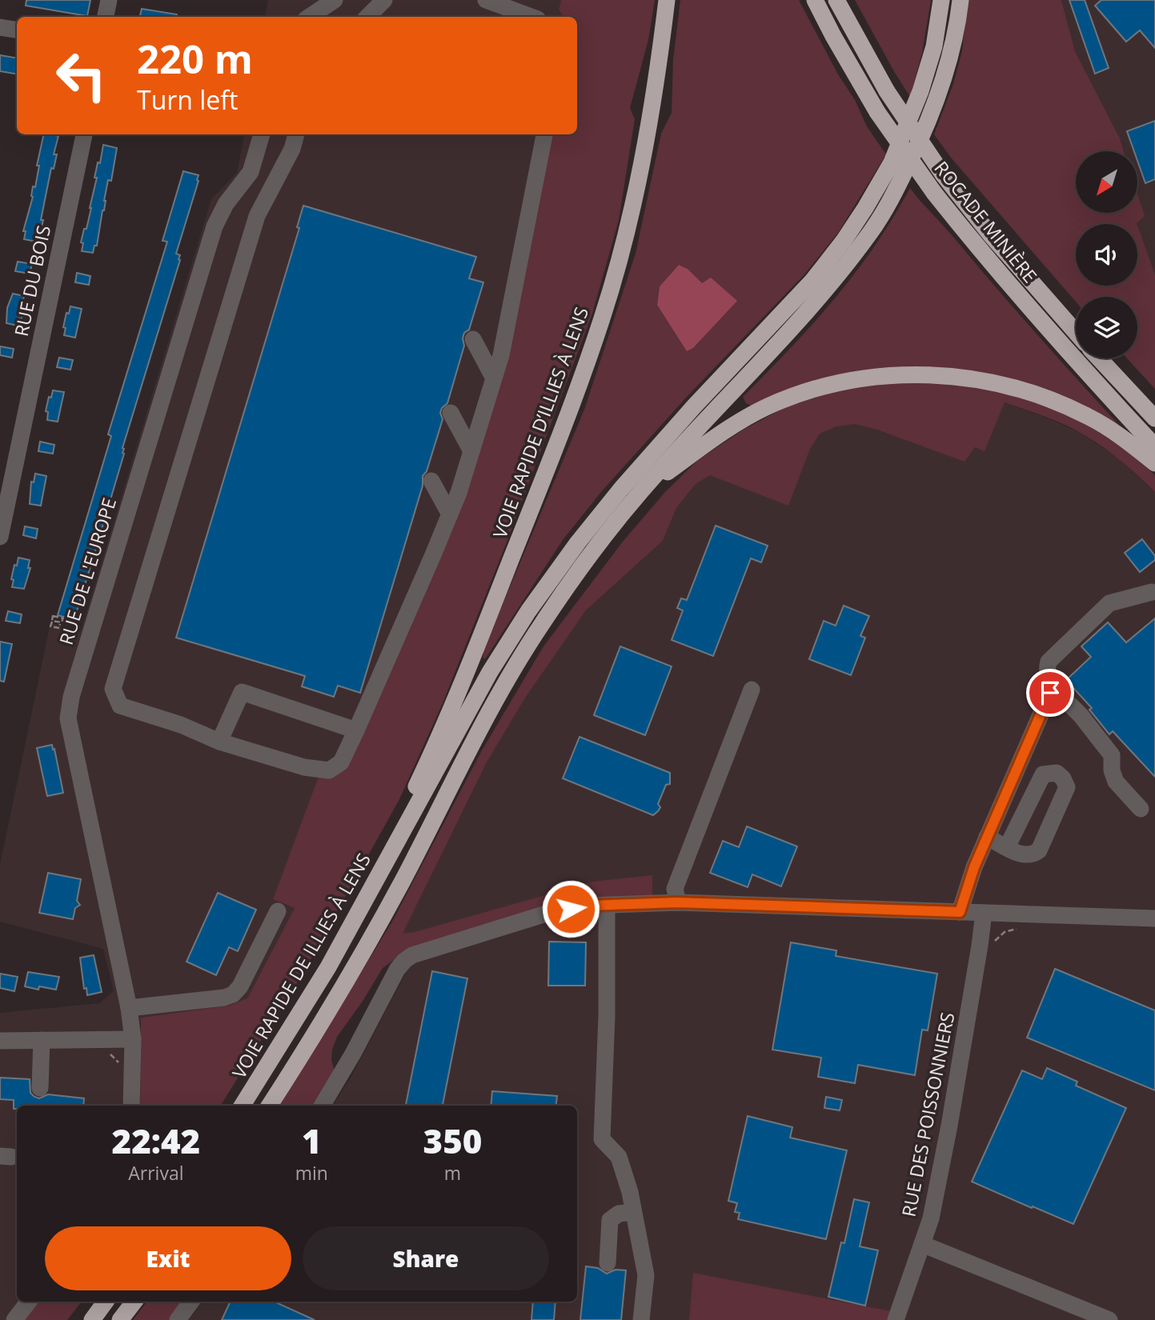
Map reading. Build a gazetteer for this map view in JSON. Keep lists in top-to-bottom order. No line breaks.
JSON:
{"streets":{"highway":["ROCADE MINIÈRE","VOIE RAPIDE D’ILLIES À LENS","VOIE RAPIDE DE ILLIES À LENS"],"street":["RUE DU BOIS","RUE DE L'EUROPE","RUE DES POISSONNIERS"]},"crossings":[["VOIE RAPIDE D’ILLIES À LENS","VOIE RAPIDE DE ILLIES À LENS"]],"north":"bottom left","page":{"turn":["220 m","Turn left"],"eta":["22:42","Arrival","1","min","350","m"],"buttons":["Exit","Share"]}}
